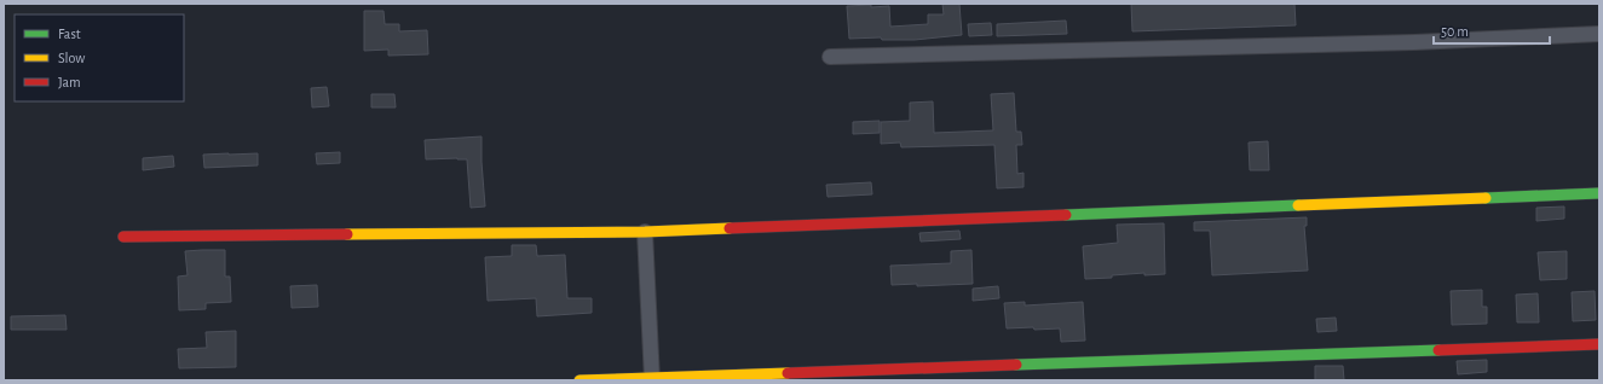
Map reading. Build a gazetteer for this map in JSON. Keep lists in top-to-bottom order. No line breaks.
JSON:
{"legend":["Fast","Slow","Jam"],"scale_bar":"50 m"}
